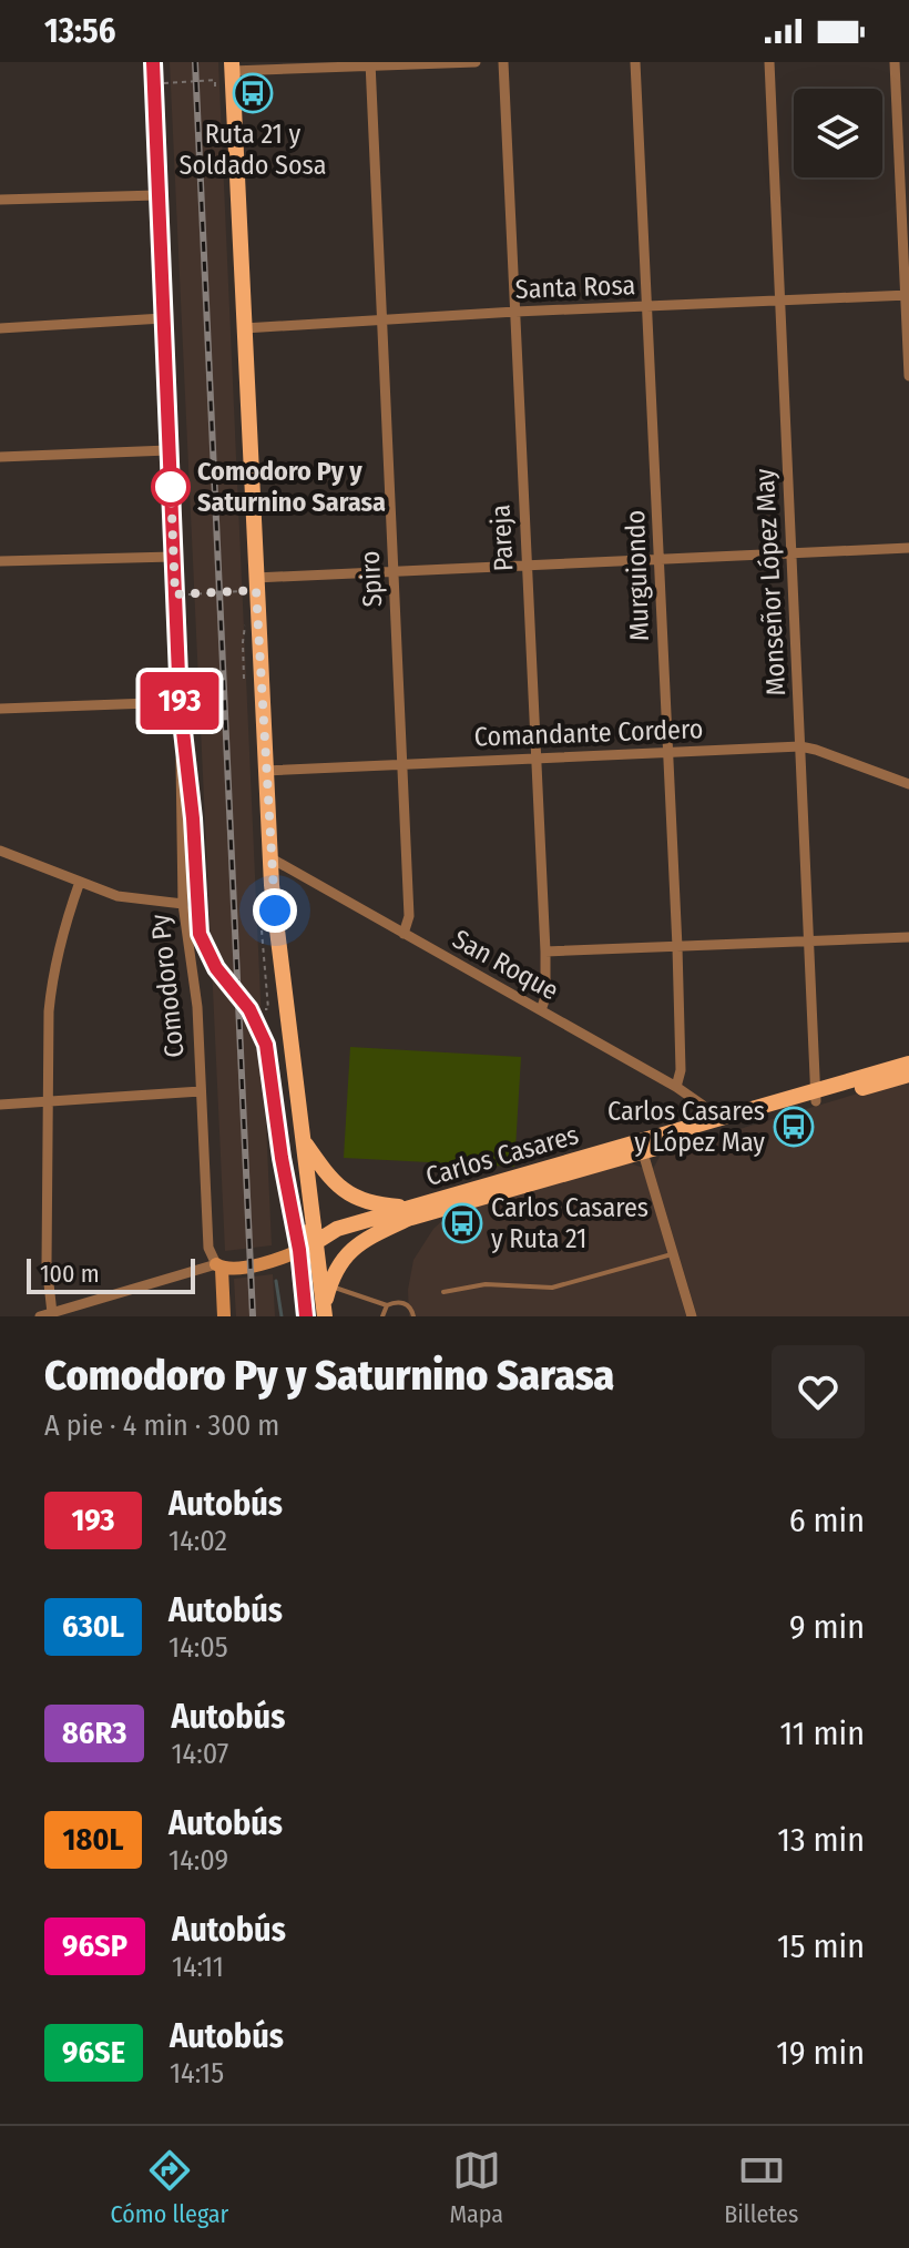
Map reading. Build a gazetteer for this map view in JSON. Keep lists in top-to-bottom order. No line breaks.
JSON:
{"streets":{"main road":["Comodoro Py","Carlos Casares"],"street":["Santa Rosa","Pareja","Murguiondo","Spiro","Monseñor López May","Comandante Cordero","San Roque"]},"crossings":[["Santa Rosa","Pareja"],["Santa Rosa","Murguiondo"],["Santa Rosa","Spiro"],["Santa Rosa","Monseñor López May"],["Pareja","Comandante Cordero"],["Pareja","San Roque"],["Murguiondo","Comandante Cordero"],["Murguiondo","San Roque"],["Spiro","Comandante Cordero"],["Spiro","San Roque"],["Monseñor López May","Comandante Cordero"],["Monseñor López May","Carlos Casares"],["San Roque","Carlos Casares"]],"places":{"bus stop":["Ruta 21 y Soldado Sosa","Carlos Casares y López May","Carlos Casares y Ruta 21"],"other":["Comodoro Py y Saturnino Sarasa"]},"lines":["bus line 193"],"scale_bar":"100 m","page":{"status":"13:56","on_map":"193","scale":"100 m","heading":["Comodoro Py y Saturnino Sarasa","A pie · 4 min · 300 m"],"list":[{"mark":"193","name":"Autobús","note":"14:02","value":"6 min"},{"mark":"630L","name":"Autobús","note":"14:05","value":"9 min"},{"mark":"86R3","name":"Autobús","note":"14:07","value":"11 min"},{"mark":"180L","name":"Autobús","note":"14:09","value":"13 min"},{"mark":"96SP","name":"Autobús","note":"14:11","value":"15 min"},{"mark":"96SE","name":"Autobús","note":"14:15","value":"19 min"}],"tabs":["Cómo llegar","Mapa","Billetes"]}}
